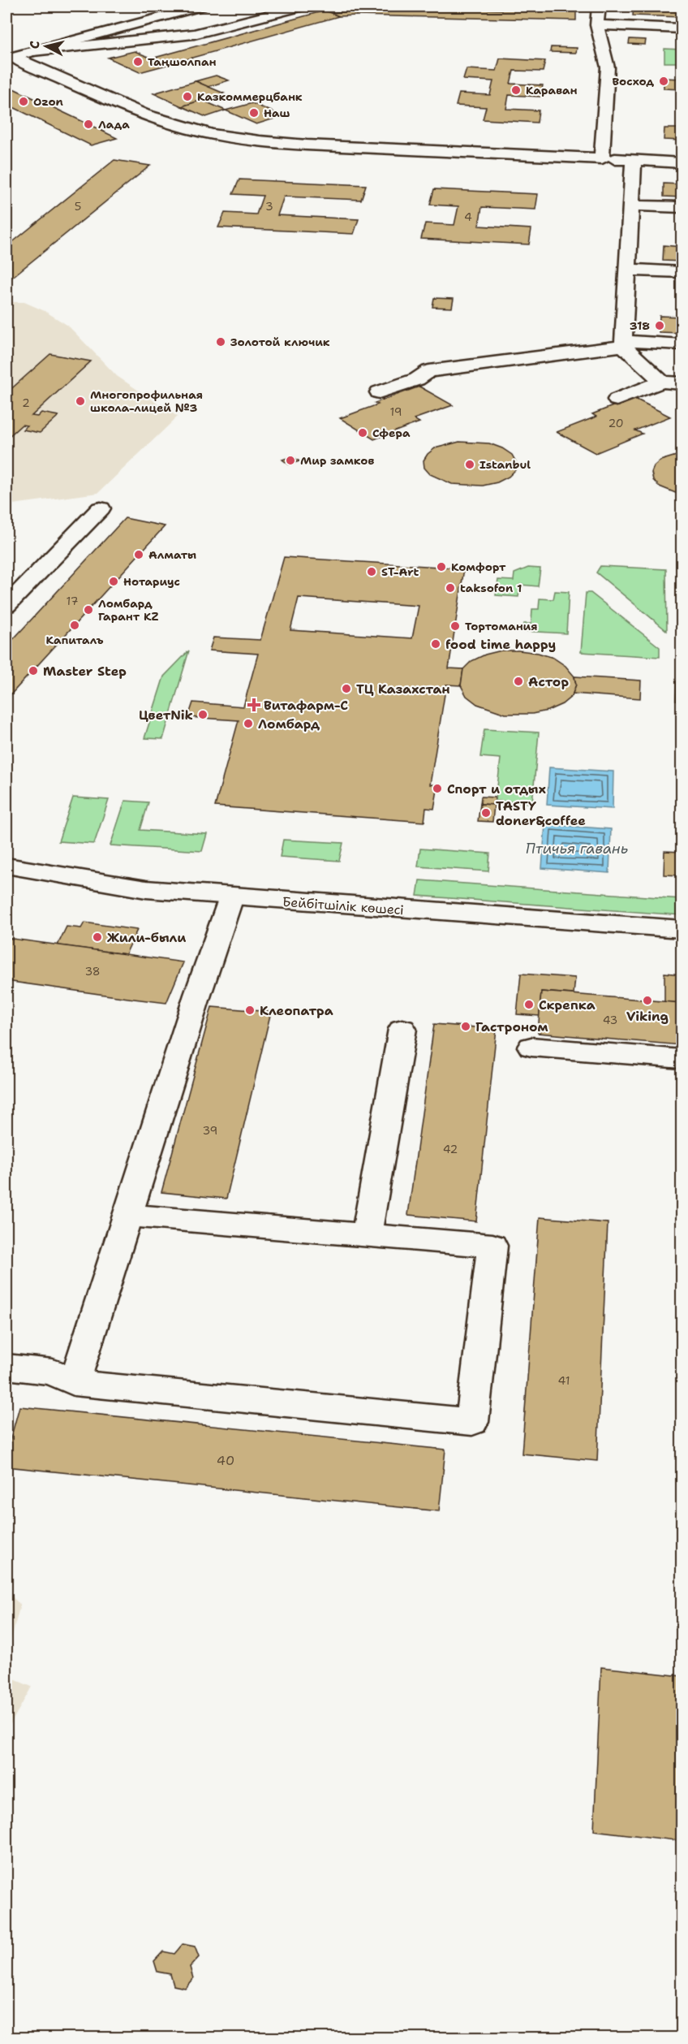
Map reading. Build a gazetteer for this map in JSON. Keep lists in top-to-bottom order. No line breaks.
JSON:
{"streets":{"street":["Бейбітшілік көшесі"]},"water":["Птичья гавань"],"places":{"other":["Таңшолпан","Восход","Караван","Казкоммерцбанк","Ozon","Наш","Лада","318","Золотой ключик","Многопрофильная школа-лицей №3","Сфера","Мир замков","Istanbul","Алматы","Комфорт","ST-Art","Нотариус","taksofon 1","Ломбард Гарант KZ","Капиталъ","Тортомания","food time happy","Master Step","Астор","ТЦ Казахстан","ЦветNik","Ломбард","Спорт и отдых","TASTY doner&coffee","Жили-были","Viking","Скрепка","Клеопатра","Гастроном"],"health":["Витафарм-С"]},"house_numbers":["5","3","4","2","19","20","17","38","43","39","42","41","40"],"north":"left"}
